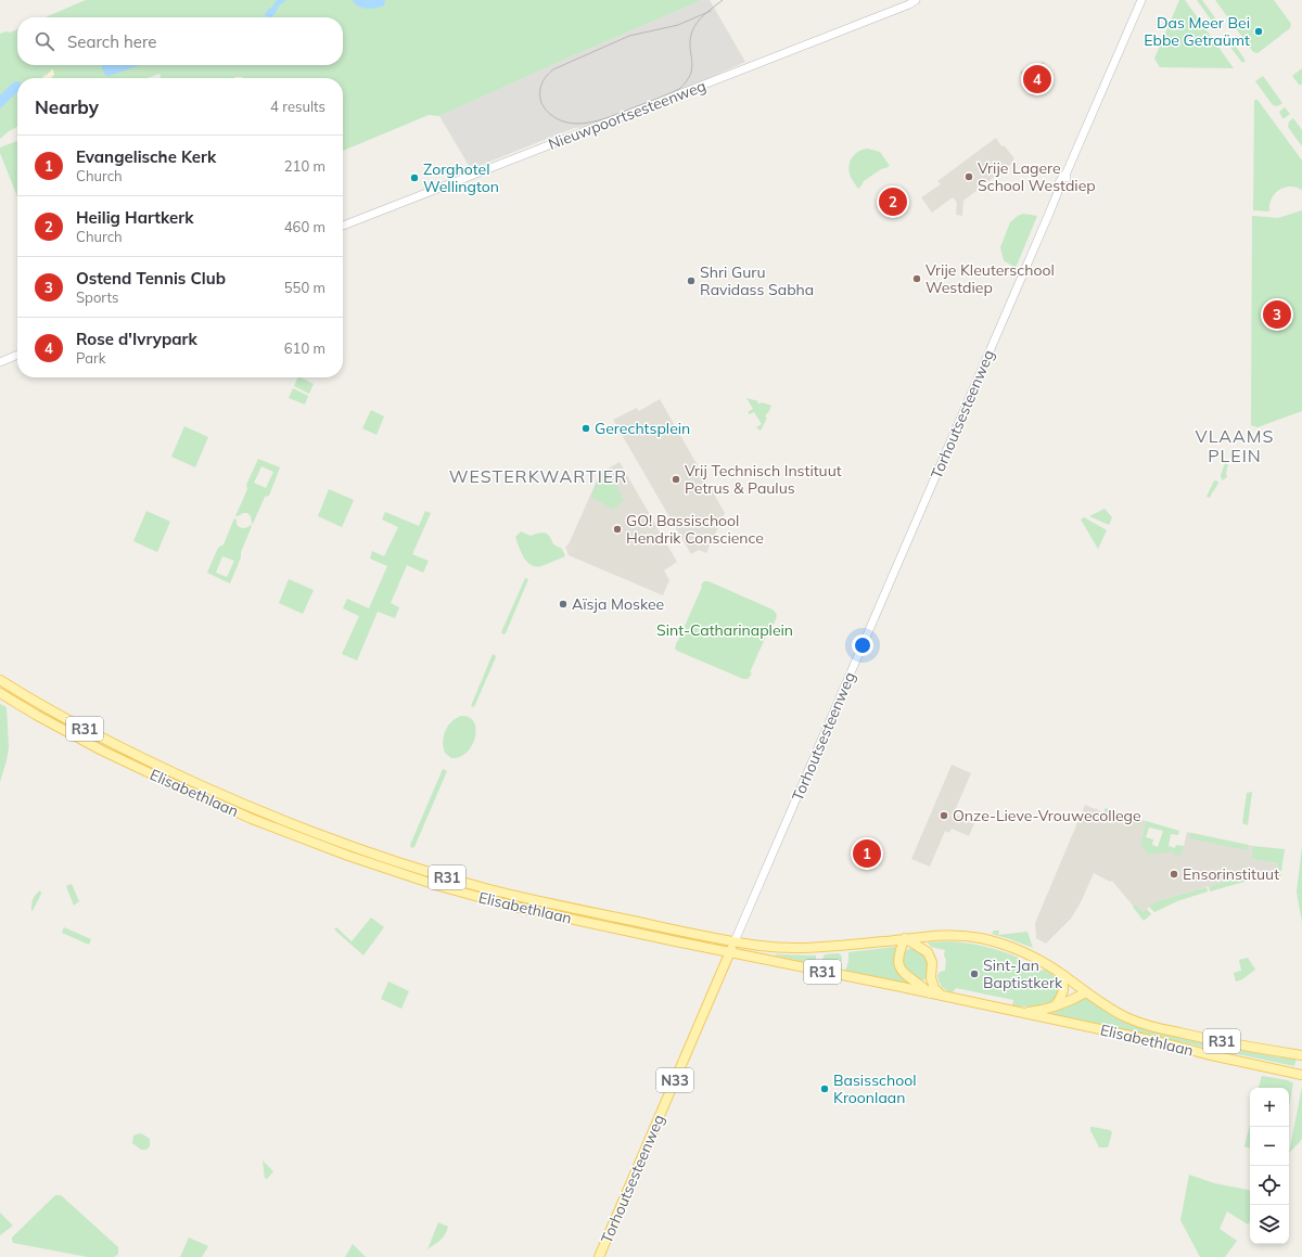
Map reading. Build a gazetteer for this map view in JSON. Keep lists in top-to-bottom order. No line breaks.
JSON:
{"streets":{"main road":["Torhoutsesteenweg","R31","Elisabethlaan","N33"],"street":["Nieuwpoortsesteenweg"]},"crossings":[["Torhoutsesteenweg","Elisabethlaan"]],"districts":["VLAAMS PLEIN","WESTERKWARTIER"],"parks":["Sint-Catharinaplein"],"places":["Das Meer Bei Ebbe Getraümt","Vrije Lagere School Westdiep","Zorghotel Wellington","Vrije Kleuterschool Westdiep","Shri Guru Ravidass Sabha","Gerechtsplein","Vrij Technisch Instituut Petrus & Paulus","GO! Bassischool Hendrik Conscience","Aïsja Moskee","Onze-Lieve-Vrouwecollege","Ensorinstituut","Sint-Jan Baptistkerk","Basisschool Kroonlaan"],"page":{"search":"Search here","pins":["4","2","3","1"],"heading":["Nearby","4 results"],"list":[{"mark":"1","name":"Evangelische Kerk","note":"Church","value":"210 m"},{"mark":"2","name":"Heilig Hartkerk","note":"Church","value":"460 m"},{"mark":"3","name":"Ostend Tennis Club","note":"Sports","value":"550 m"},{"mark":"4","name":"Rose d'Ivrypark","note":"Park","value":"610 m"}],"map_buttons":["+","−"]}}
